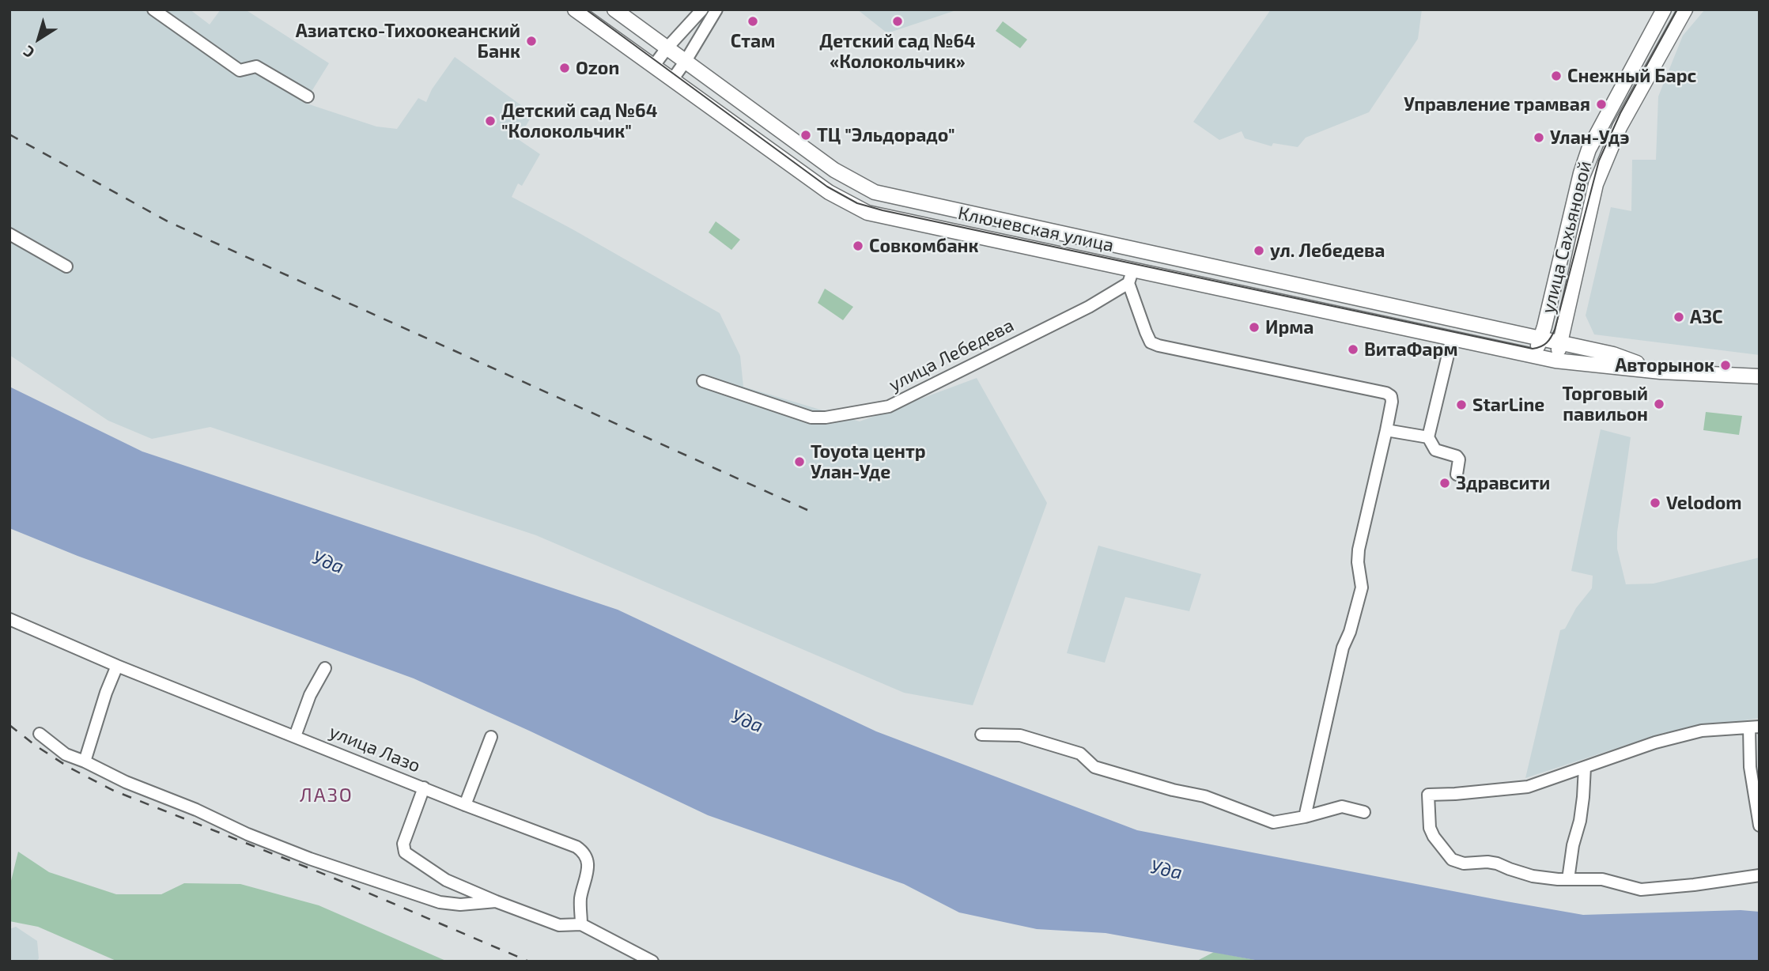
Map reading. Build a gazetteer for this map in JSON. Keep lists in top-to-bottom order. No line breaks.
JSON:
{"streets":{"main road":["Ключевская улица","улица Сахьяновой"],"street":["улица Лебедева","улица Лазо"]},"crossings":[["Ключевская улица","улица Сахьяновой"],["Ключевская улица","улица Лебедева"]],"districts":["ЛАЗО"],"water":["Уда"],"places":["Стам","Детский сад №64 «Колокольчик»","Азиатско-Тихоокеанский Банк","Ozon","Снежный Барс","Управление трамвая","Детский сад №64 \"Колокольчик\"","ТЦ \"Эльдорадо\"","Улан-Удэ","Совкомбанк","ул. Лебедева","АЗС","Ирма","ВитаФарм","Авторынок","Торговый павильон","StarLine","Toyota центр Улан-Уде","Здравсити","Velodom"],"north":"bottom left"}
